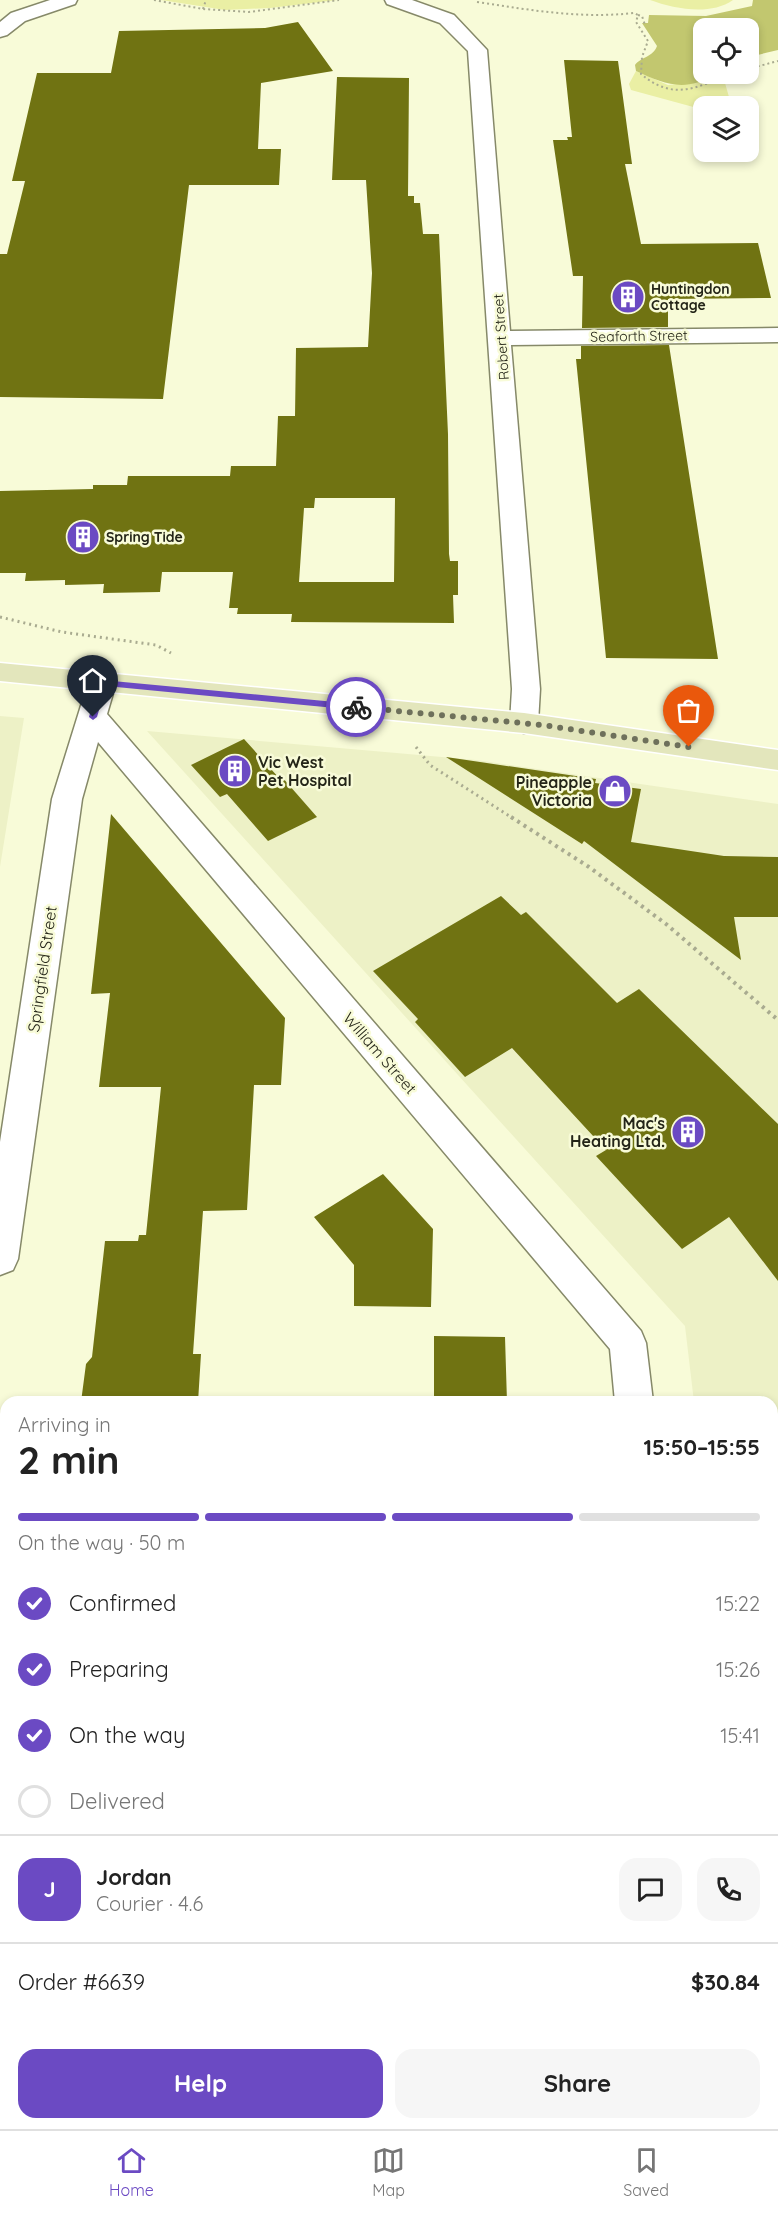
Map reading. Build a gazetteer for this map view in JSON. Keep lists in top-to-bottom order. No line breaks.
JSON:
{"streets":{"street":["Seaforth Street","Robert Street","Springfield Street","William Street"]},"crossings":[["Seaforth Street","Robert Street"],["Springfield Street","William Street"]],"places":{"building":["Huntingdon Cottage","Spring Tide","Vic West Pet Hospital","Mac's Heating Ltd."],"shop":["Pineapple Victoria"]},"page":{"heading":["2 min","Arriving in","15:50–15:55"],"panel":["Jordan","Courier · 4.6","Order #6639","$30.84"],"bar":"On the way · 50 m","list":[["Confirmed","15:22"],["Preparing","15:26"],["On the way","15:41"],"Delivered"],"round":"J","buttons":["Help","Share"],"tabs":["Home","Map","Saved"]}}
